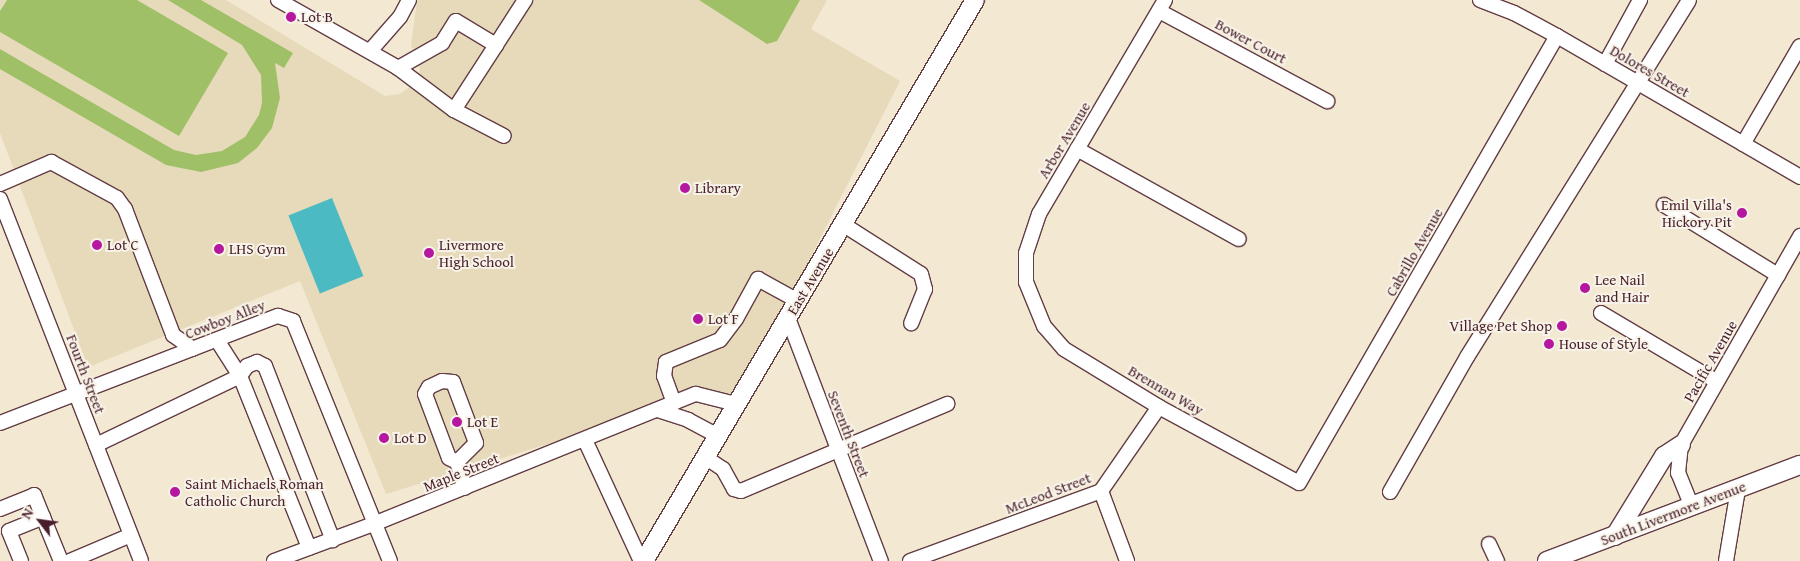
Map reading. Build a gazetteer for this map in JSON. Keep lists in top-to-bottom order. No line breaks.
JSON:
{"streets":{"main road":["East Avenue","South Livermore Avenue"],"street":["Bower Court","Dolores Street","Arbor Avenue","Cabrillo Avenue","Cowboy Alley","Pacific Avenue","Fourth Street","Brennan Way","Seventh Street","Maple Street","McLeod Street"]},"crossings":[["Bower Court","Arbor Avenue"],["Dolores Street","Cabrillo Avenue"],["Arbor Avenue","Brennan Way"],["Cabrillo Avenue","Brennan Way"],["East Avenue","Seventh Street"],["East Avenue","Maple Street"],["Cowboy Alley","Fourth Street"],["Cowboy Alley","Maple Street"],["Pacific Avenue","South Livermore Avenue"],["Brennan Way","McLeod Street"]],"places":["Lot B","Library","Emil Villa's Hickory Pit","Lot C","LHS Gym","Livermore High School","Lee Nail and Hair","Lot F","Village Pet Shop","House of Style","Lot E","Lot D","Saint Michaels Roman Catholic Church"],"north":"top left"}
